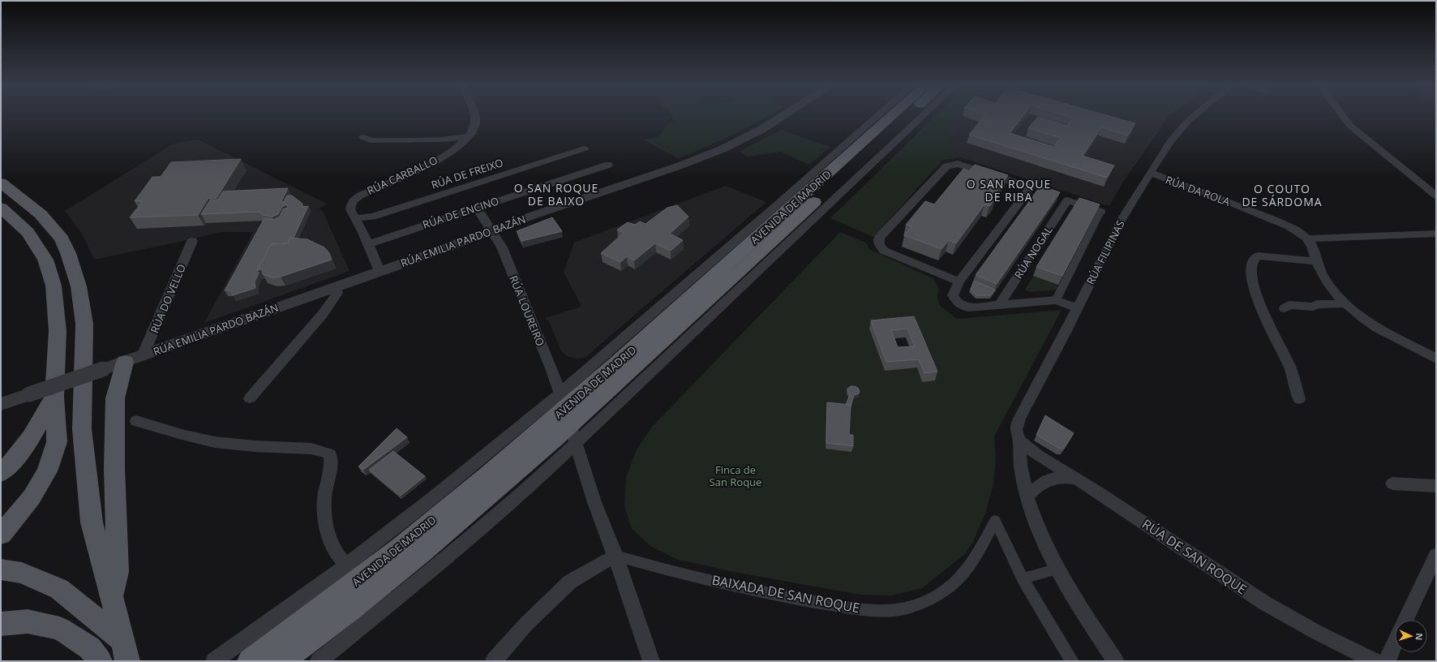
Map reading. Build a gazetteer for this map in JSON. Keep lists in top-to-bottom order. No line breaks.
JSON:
{"streets":{"highway":["AVENIDA DE MADRID"],"street":["RÚA DE FREIXO","RÚA CARBALLO","RÚA DA ROLA","RÚA DE ENCINO","RÚA EMILIA PARDO BAZÁN","RÚA NOGAL","RÚA FILIPINAS","RÚA DO VELLO","RÚA LOUREIRO","RÚA DE SAN ROQUE","BAIXADA DE SAN ROQUE"]},"crossings":[["RÚA DE FREIXO","RÚA CARBALLO"],["RÚA CARBALLO","RÚA DE ENCINO"],["RÚA CARBALLO","RÚA EMILIA PARDO BAZÁN"],["RÚA DA ROLA","RÚA FILIPINAS"],["AVENIDA DE MADRID","RÚA LOUREIRO"],["RÚA DE ENCINO","RÚA LOUREIRO"],["RÚA EMILIA PARDO BAZÁN","RÚA DO VELLO"],["RÚA EMILIA PARDO BAZÁN","RÚA LOUREIRO"],["RÚA FILIPINAS","RÚA DE SAN ROQUE"],["RÚA LOUREIRO","BAIXADA DE SAN ROQUE"]],"districts":["O SAN ROQUE DE RIBA","O SAN ROQUE DE BAIXO","O COUTO DE SÁRDOMA"],"parks":["Finca de San Roque"],"north":"right"}
